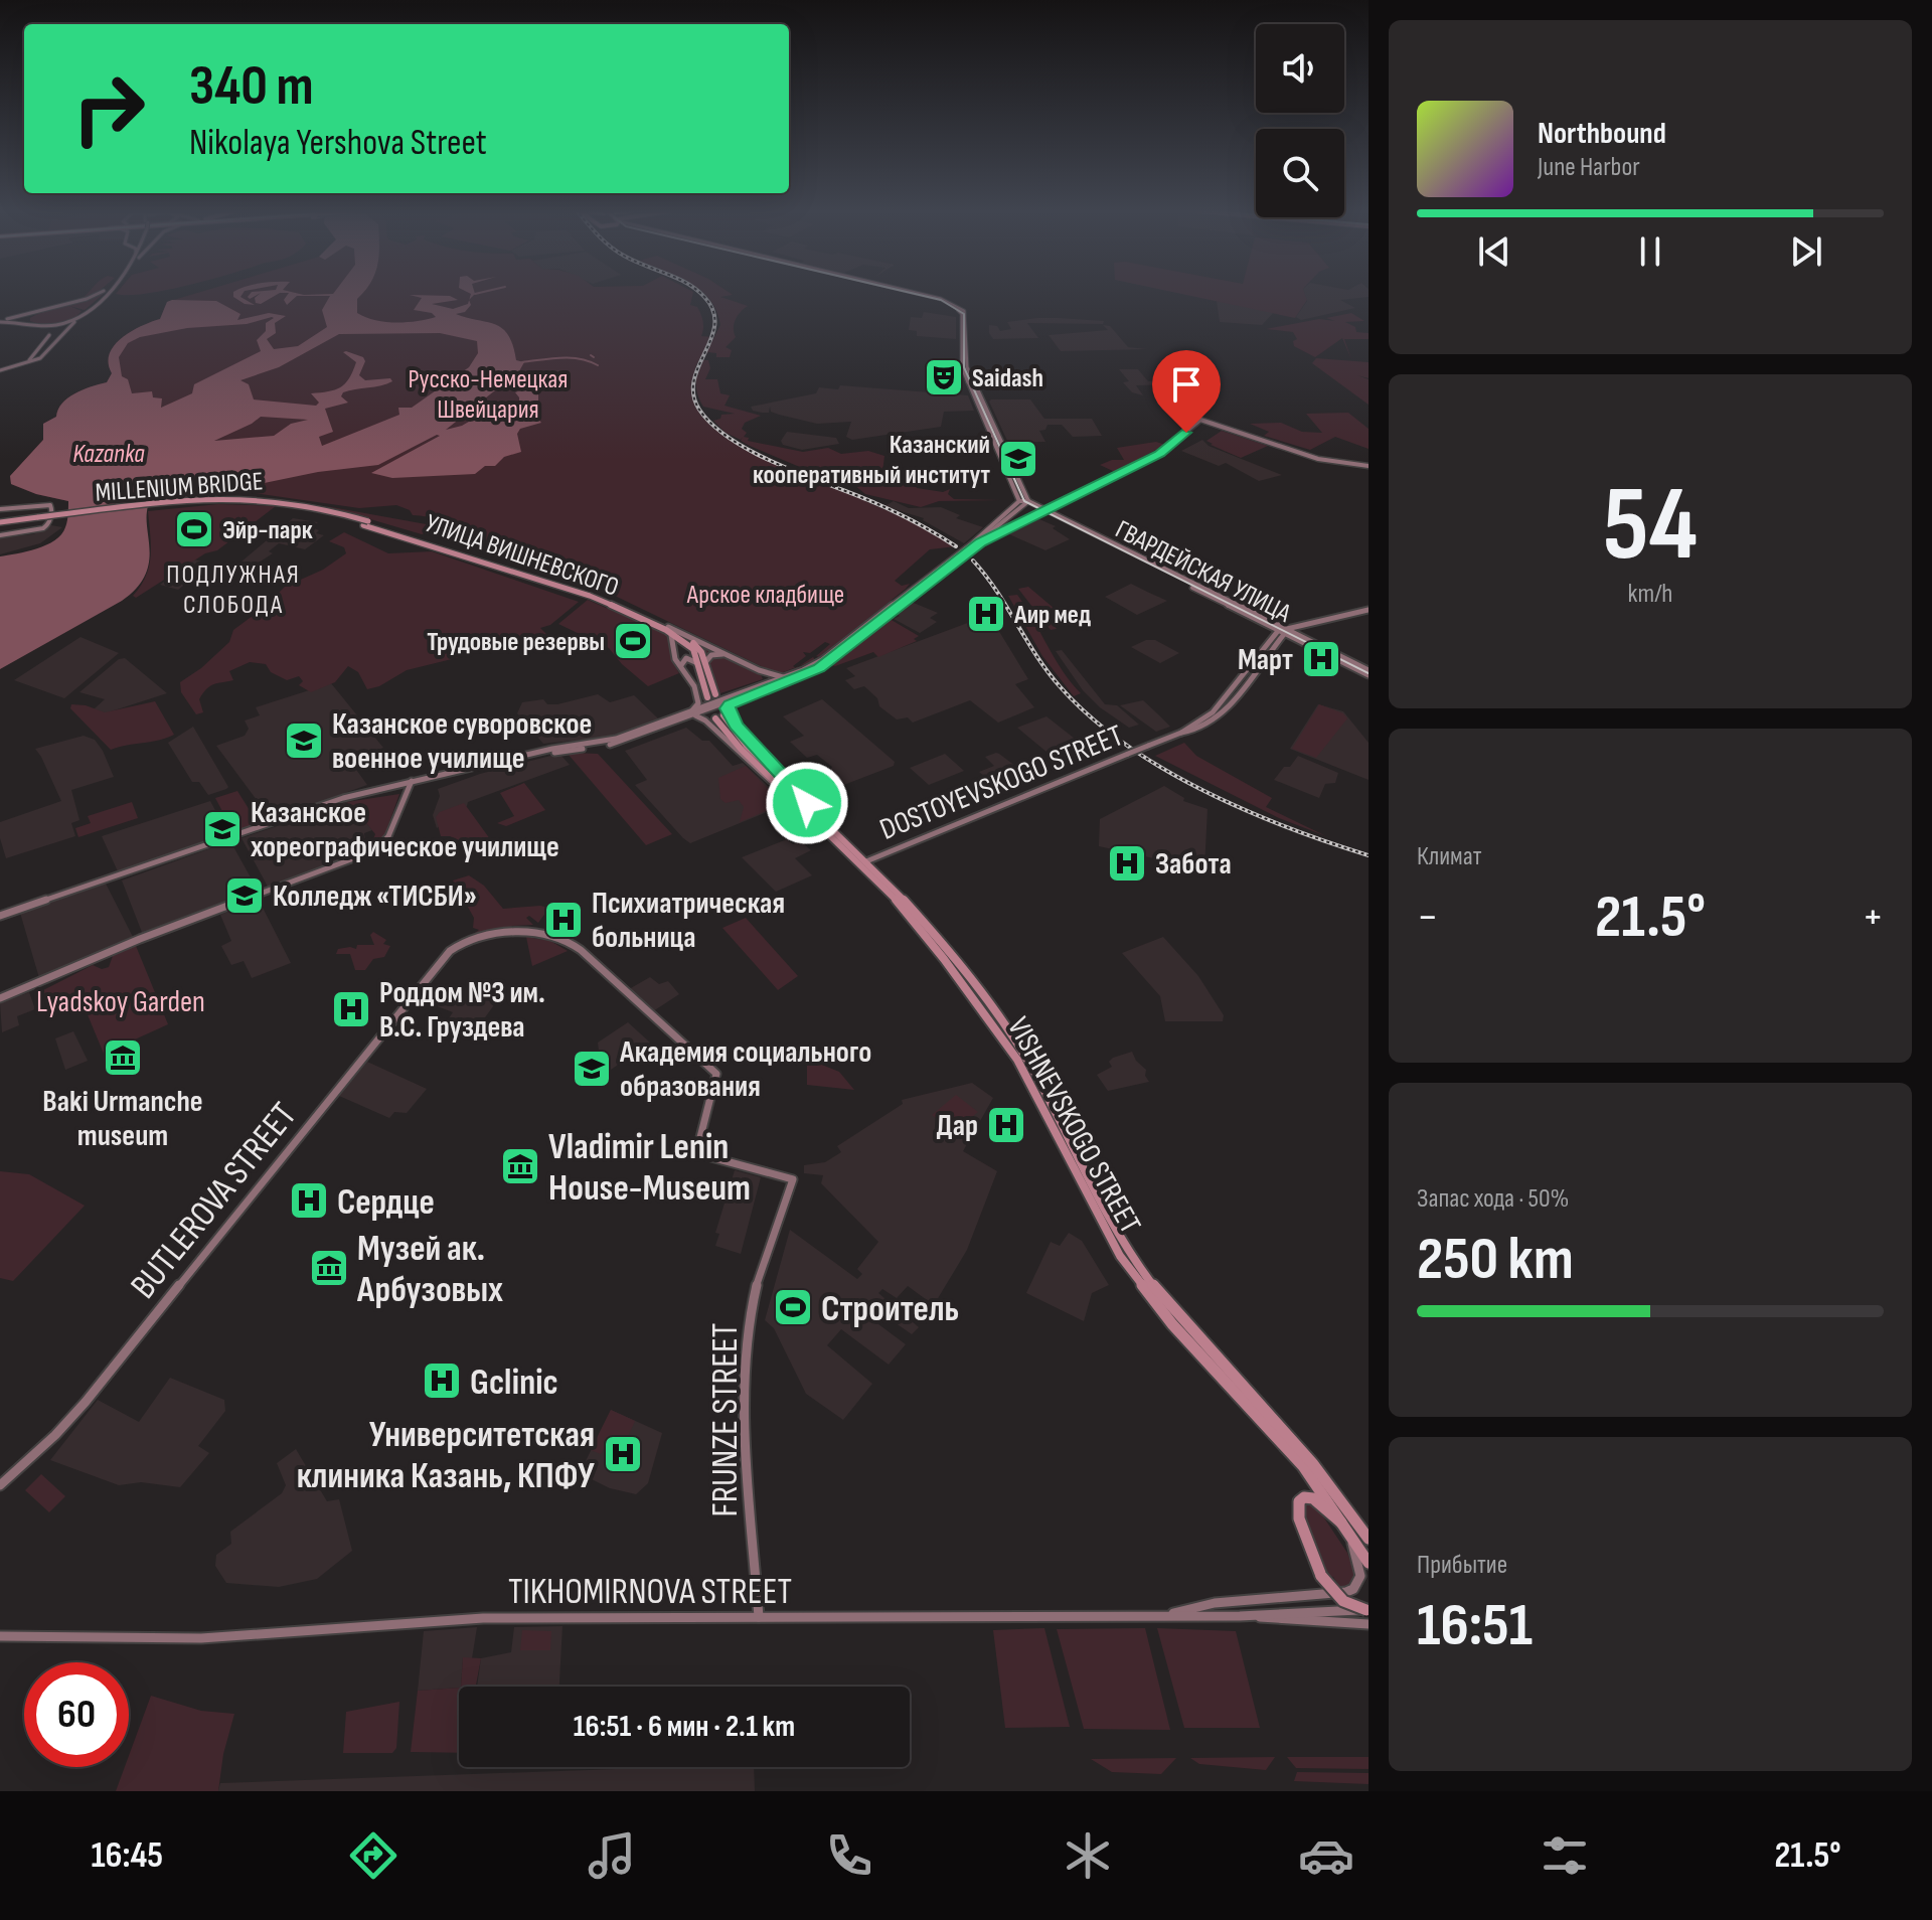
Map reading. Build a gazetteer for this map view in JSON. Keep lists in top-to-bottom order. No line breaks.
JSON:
{"streets":{"main road":["MILLENIUM BRIDGE","УЛИЦА ВИШНЕВСКОГО","ГВАРДЕЙСКАЯ УЛИЦА","DOSTOYEVSKOGO STREET","VISHNEVSKOGO STREET","BUTLEROVA STREET","FRUNZE STREET","TIKHOMIRNOVA STREET"]},"crossings":[["MILLENIUM BRIDGE","УЛИЦА ВИШНЕВСКОГО"],["DOSTOYEVSKOGO STREET","VISHNEVSKOGO STREET"],["BUTLEROVA STREET","FRUNZE STREET"],["FRUNZE STREET","TIKHOMIRNOVA STREET"]],"districts":["ПОДЛУЖНАЯ СЛОБОДА"],"water":["Kazanka"],"parks":["Русско-Немецкая Швейцария","Арское кладбище","Lyadskoy Garden"],"places":{"theatre":["Saidash"],"school or university":["Казанский кооперативный институт","Казанское суворовское военное училище","Казанское хореографическое училище","Колледж «ТИСБИ»","Академия социального образования"],"sports":["Эйр-парк","Трудовые резервы","Строитель"],"hospital":["Аир мед","Март","Забота","Психиатрическая больница","Роддом №3 им. В.С. Груздева","Дар","Сердце","Gclinic","Университетская клиника Казань, КПФУ"],"museum":["Baki Urmanche museum","Vladimir Lenin House-Museum","Музей ак. Арбузовых"]},"page":{"turn":["340 m","Nikolaya Yershova Street"],"song":["Northbound","June Harbor"],"tile":[["54","km/h"],"Климат",["Запас хода · 50%","250 km"],["Прибытие","16:51"]],"heat":["−","21.5°","+"],"limit":"60","trip":"16:51 · 6 мин · 2.1 km","tabs":["16:45","21.5°"]}}
